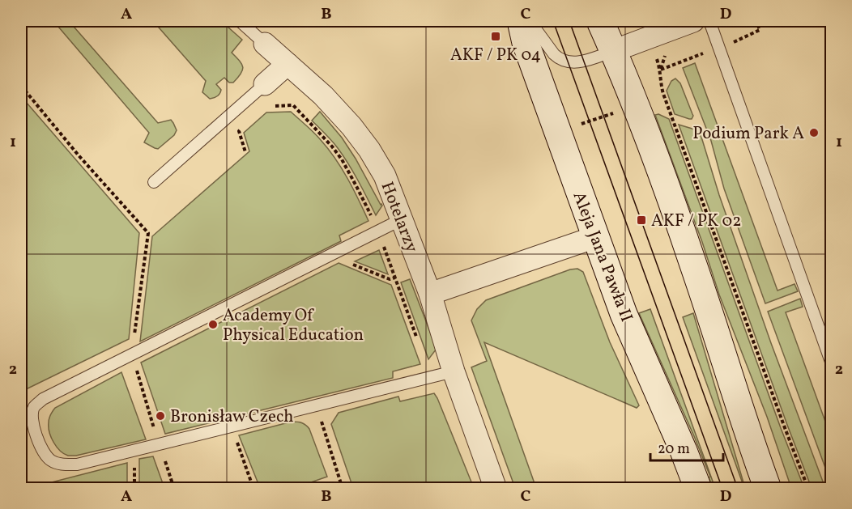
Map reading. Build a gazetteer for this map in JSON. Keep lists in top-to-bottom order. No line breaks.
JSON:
{"streets":{"main road":["Aleja Jana Pawła II"],"street":["Hotelarzy"]},"places":{"transit":["AKF / PK 04","AKF / PK 02"],"other":["Podium Park A","Academy Of Physical Education","Bronisław Czech"]},"scale_bar":"20 m","grid":{"columns":["A","B","C","D"],"rows":["1","2"]}}
